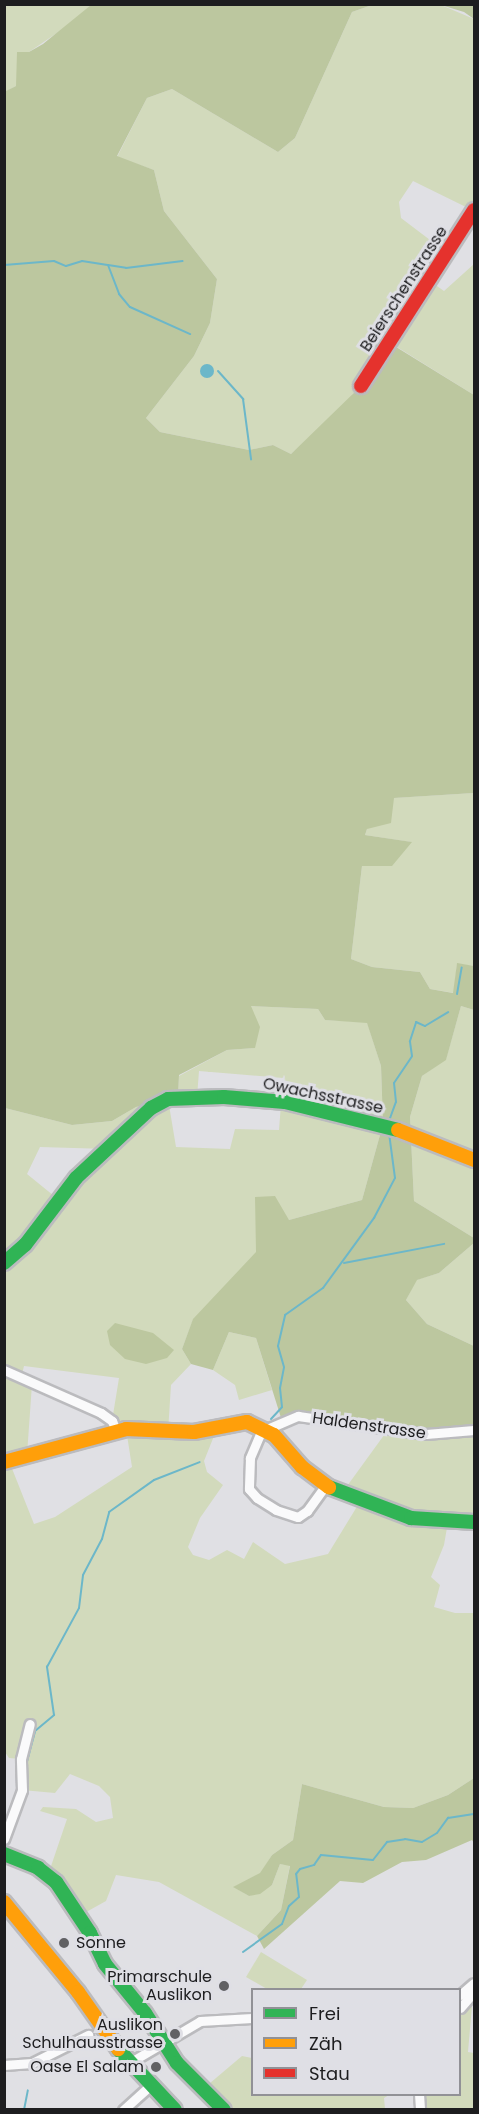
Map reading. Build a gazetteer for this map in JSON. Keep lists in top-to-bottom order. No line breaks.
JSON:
{"streets":{"street":["Beierschenstrasse","Owachsstrasse","Haldenstrasse"]},"places":["Sonne","Primarschule Auslikon","Auslikon Schulhausstrasse","Oase El Salam"],"legend":["Frei","Zäh","Stau"]}
